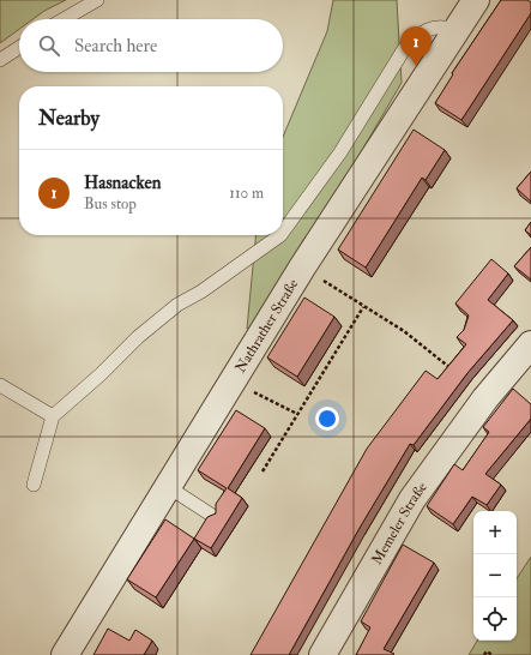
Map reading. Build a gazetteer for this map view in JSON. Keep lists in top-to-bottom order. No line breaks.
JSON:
{"streets":{"street":["Nathrather Straße","Memeler Straße"]},"page":{"search":"Search here","pins":"1","heading":"Nearby","list":[{"mark":"1","name":"Hasnacken","note":"Bus stop","value":"110 m"}],"map_buttons":["+","−"]}}
